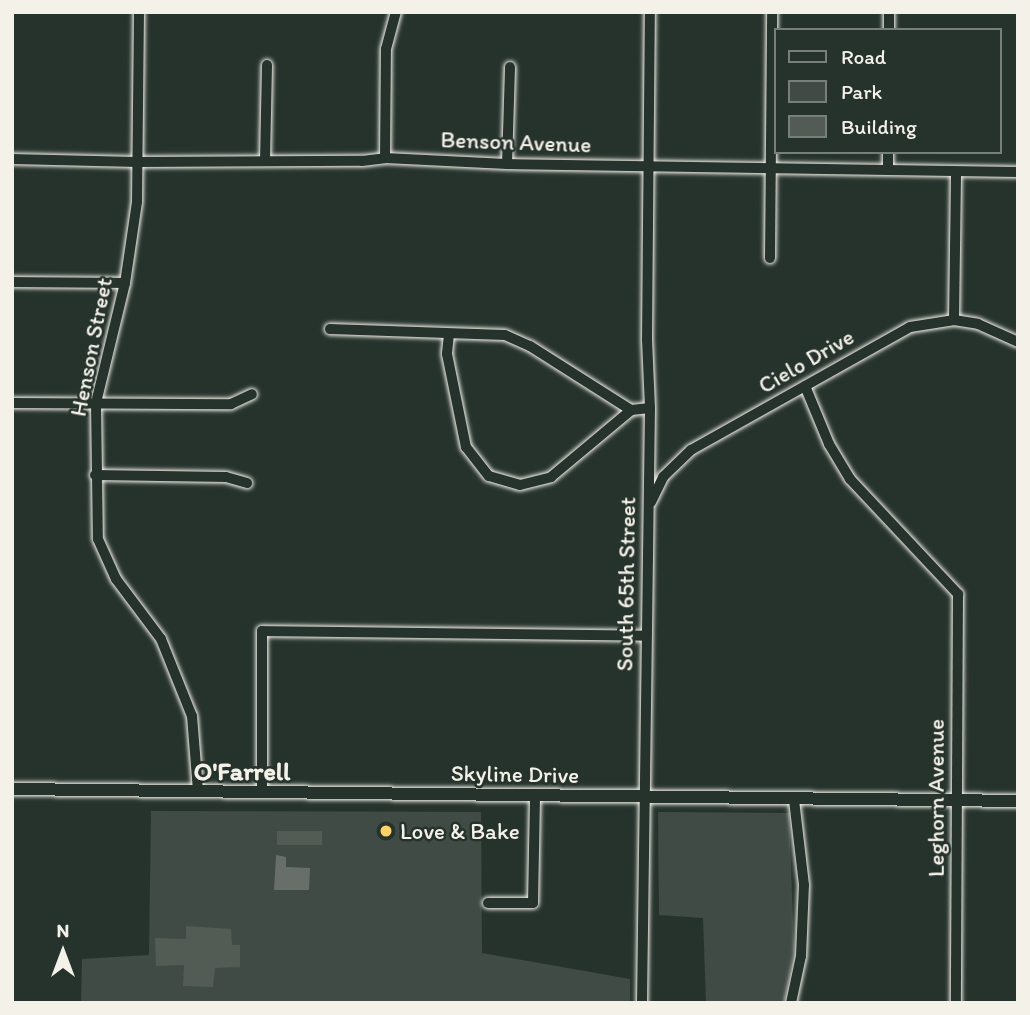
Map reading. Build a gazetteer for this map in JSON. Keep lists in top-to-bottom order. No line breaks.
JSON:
{"streets":{"main road":["Skyline Drive"],"street":["Benson Avenue","Henson Street","Cielo Drive","South 65th Street","Leghorn Avenue"]},"crossings":[["Benson Avenue","Henson Street"],["Benson Avenue","South 65th Street"],["Henson Street","Skyline Drive"],["Cielo Drive","South 65th Street"],["Cielo Drive","Leghorn Avenue"],["South 65th Street","Skyline Drive"],["Skyline Drive","Leghorn Avenue"]],"districts":["O'Farrell"],"places":["Love & Bake"],"legend":["Road","Park","Building"],"north":"top"}
